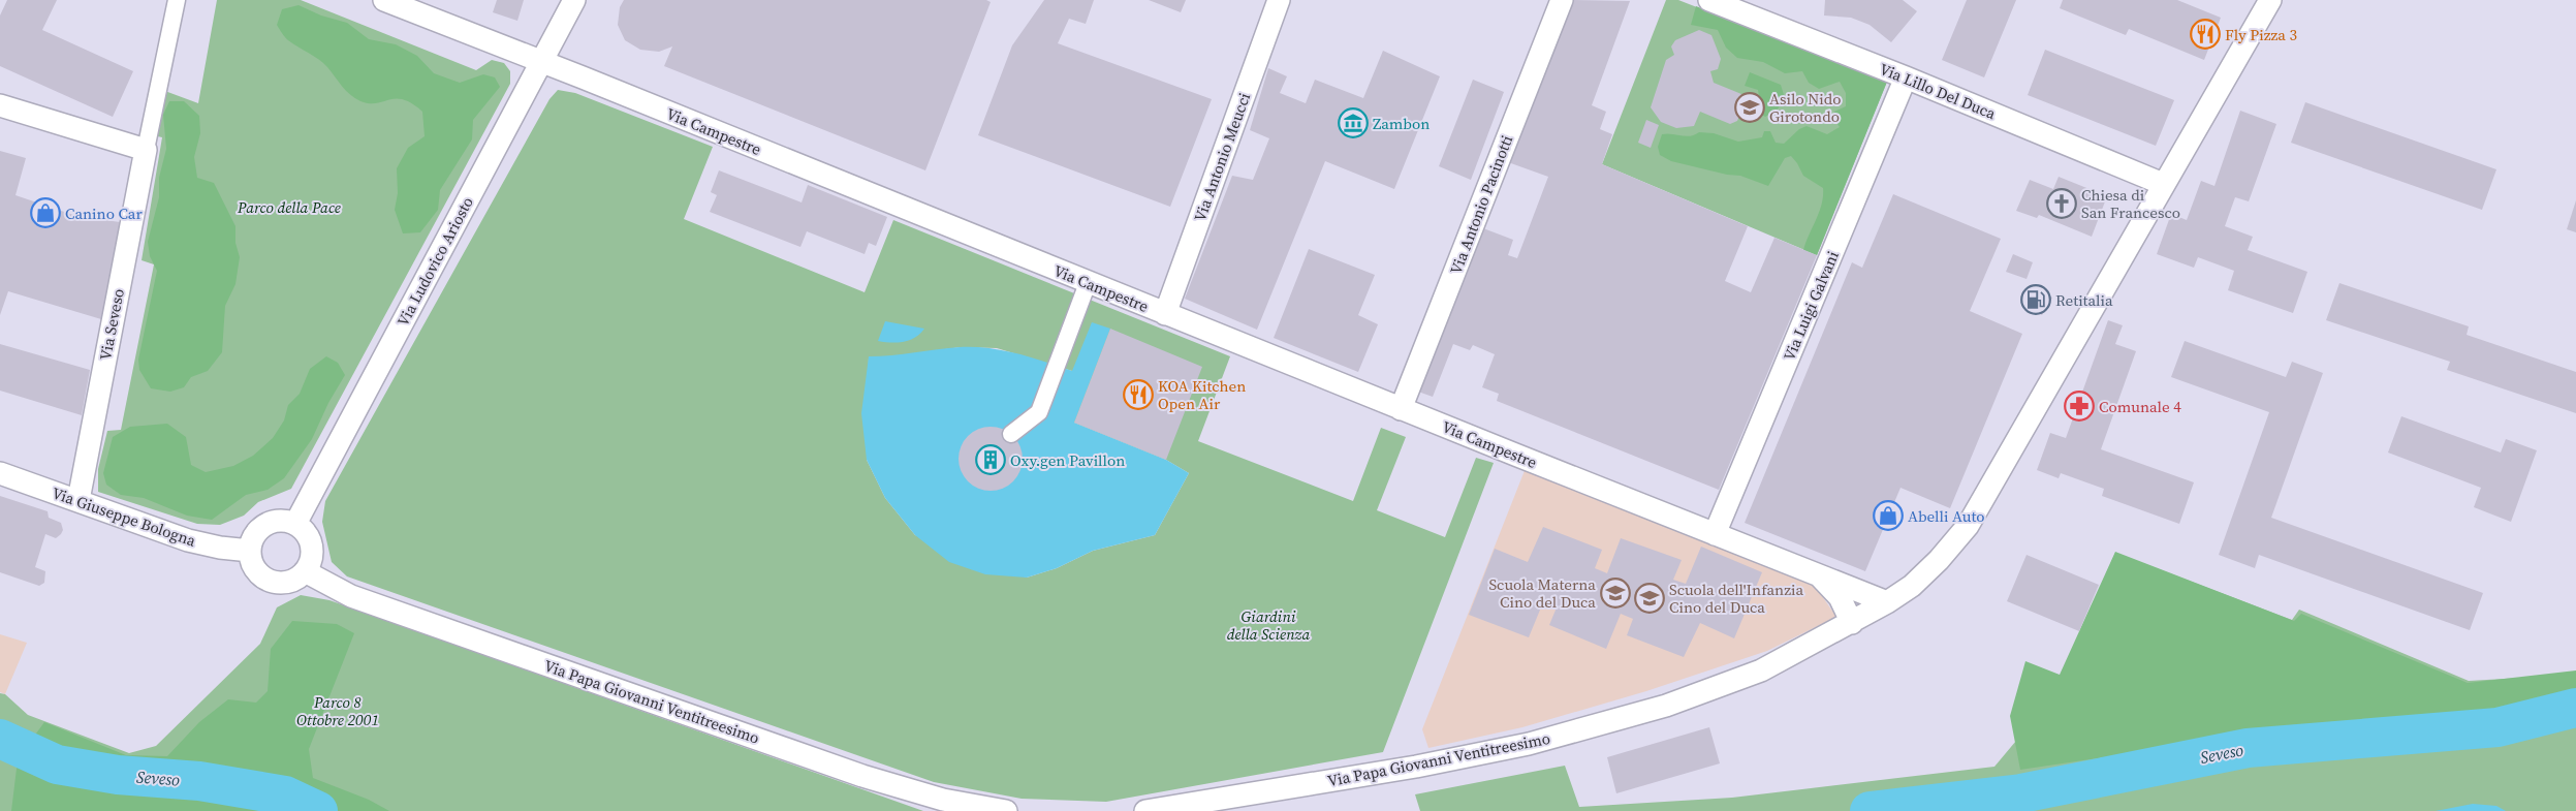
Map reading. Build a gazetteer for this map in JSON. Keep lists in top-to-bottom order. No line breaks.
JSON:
{"streets":{"street":["Via Lillo Del Duca","Via Campestre","Via Antonio Meucci","Via Antonio Pacinotti","Via Ludovico Ariosto","Via Luigi Galvani","Via Seveso","Via Giuseppe Bologna","Via Papa Giovanni Ventitreesimo"]},"crossings":[["Via Lillo Del Duca","Via Luigi Galvani"],["Via Lillo Del Duca","Via Papa Giovanni Ventitreesimo"],["Via Campestre","Via Antonio Meucci"],["Via Campestre","Via Antonio Pacinotti"],["Via Campestre","Via Ludovico Ariosto"],["Via Campestre","Via Luigi Galvani"],["Via Campestre","Via Papa Giovanni Ventitreesimo"],["Via Ludovico Ariosto","Via Giuseppe Bologna"],["Via Ludovico Ariosto","Via Papa Giovanni Ventitreesimo"],["Via Seveso","Via Giuseppe Bologna"],["Via Giuseppe Bologna","Via Papa Giovanni Ventitreesimo"]],"water":["Seveso"],"parks":["Parco della Pace","Giardini della Scienza","Parco 8 Ottobre 2001"],"places":{"restaurant":["Fly Pizza 3","KOA Kitchen Open Air"],"school or university":["Asilo Nido Girotondo","Scuola Materna Cino del Duca","Scuola dell'Infanzia Cino del Duca"],"museum":["Zambon"],"church":["Chiesa di San Francesco"],"shop":["Canino Car","Abelli Auto"],"fuel station":["Retitalia"],"pharmacy":["Comunale 4"],"building":["Oxy.gen Pavillon"]}}
